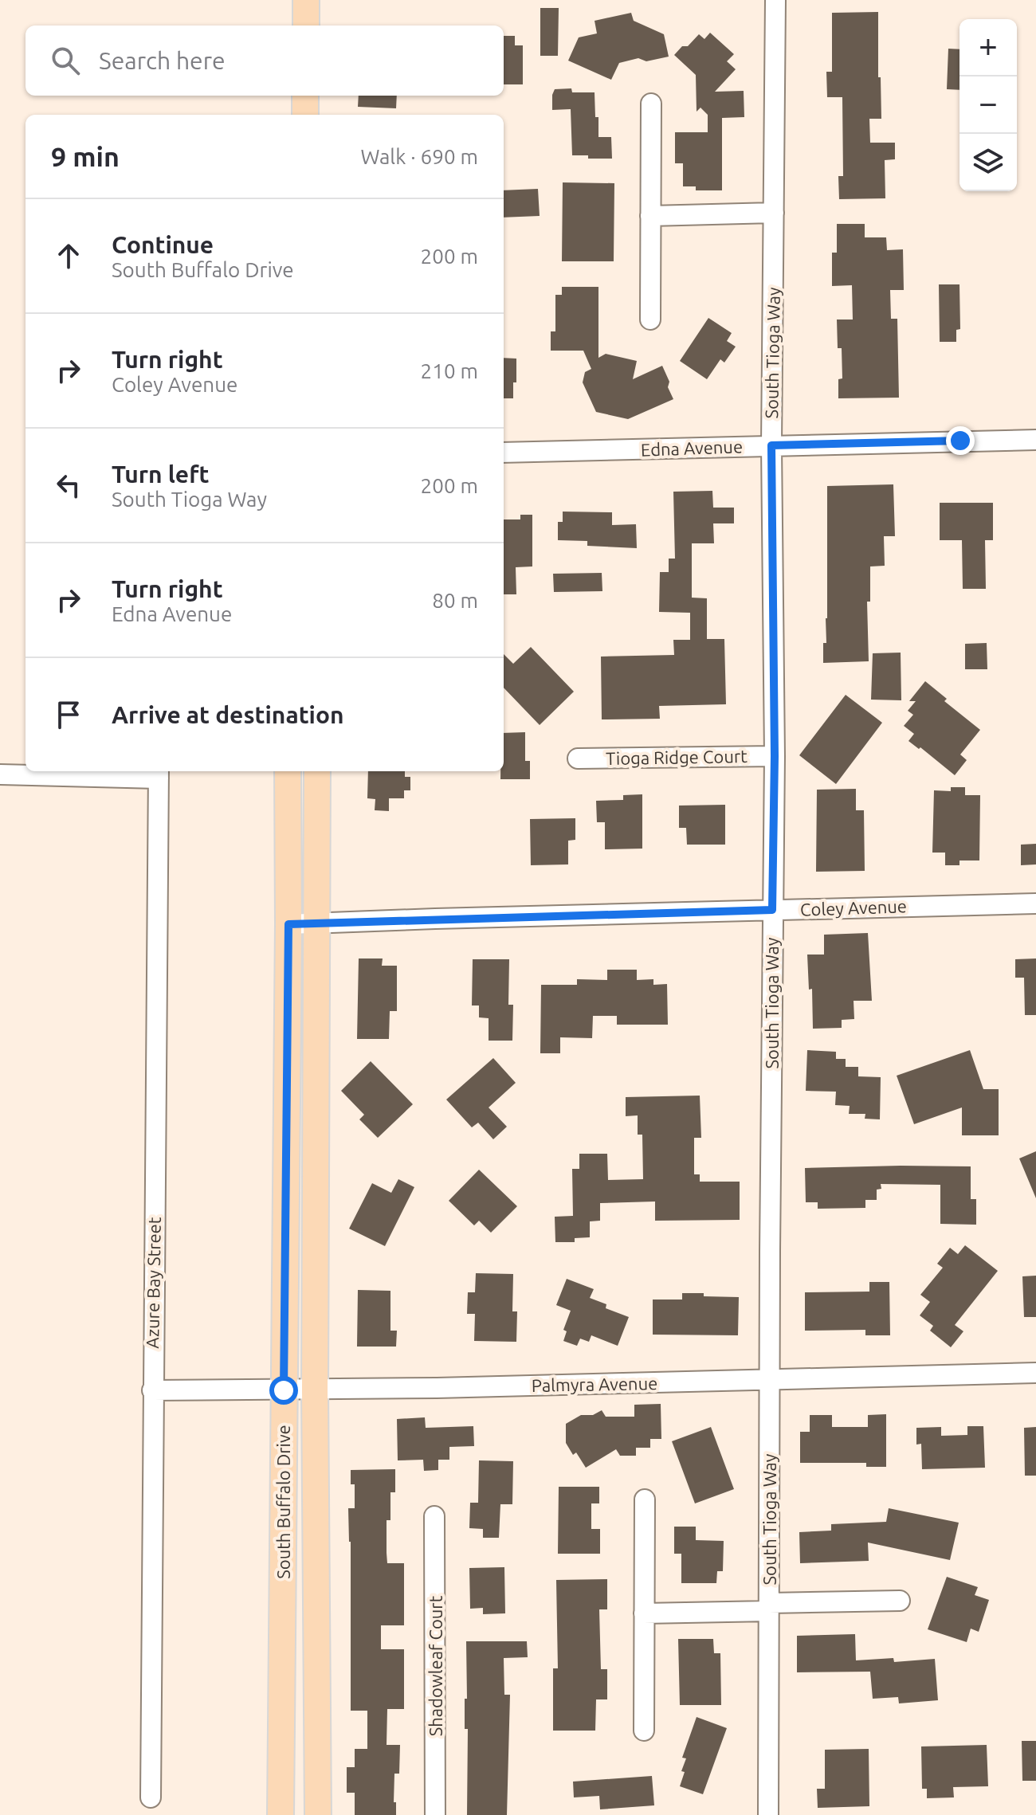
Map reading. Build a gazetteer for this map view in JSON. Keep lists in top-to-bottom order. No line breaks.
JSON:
{"streets":{"main road":["South Buffalo Drive"],"street":["South Tioga Way","Edna Avenue","Tioga Ridge Court","Coley Avenue","Azure Bay Street","Palmyra Avenue","Shadowleaf Court"]},"crossings":[["South Tioga Way","Edna Avenue"],["South Tioga Way","Tioga Ridge Court"],["South Tioga Way","Coley Avenue"],["South Tioga Way","Palmyra Avenue"],["Coley Avenue","South Buffalo Drive"],["Azure Bay Street","Palmyra Avenue"],["Palmyra Avenue","South Buffalo Drive"]],"page":{"map_buttons":["+","−"],"search":"Search here","heading":["9 min","Walk · 690 m"],"list":[["Continue","South Buffalo Drive","200 m"],["Turn right","Coley Avenue","210 m"],["Turn left","South Tioga Way","200 m"],["Turn right","Edna Avenue","80 m"],"Arrive at destination"]}}
